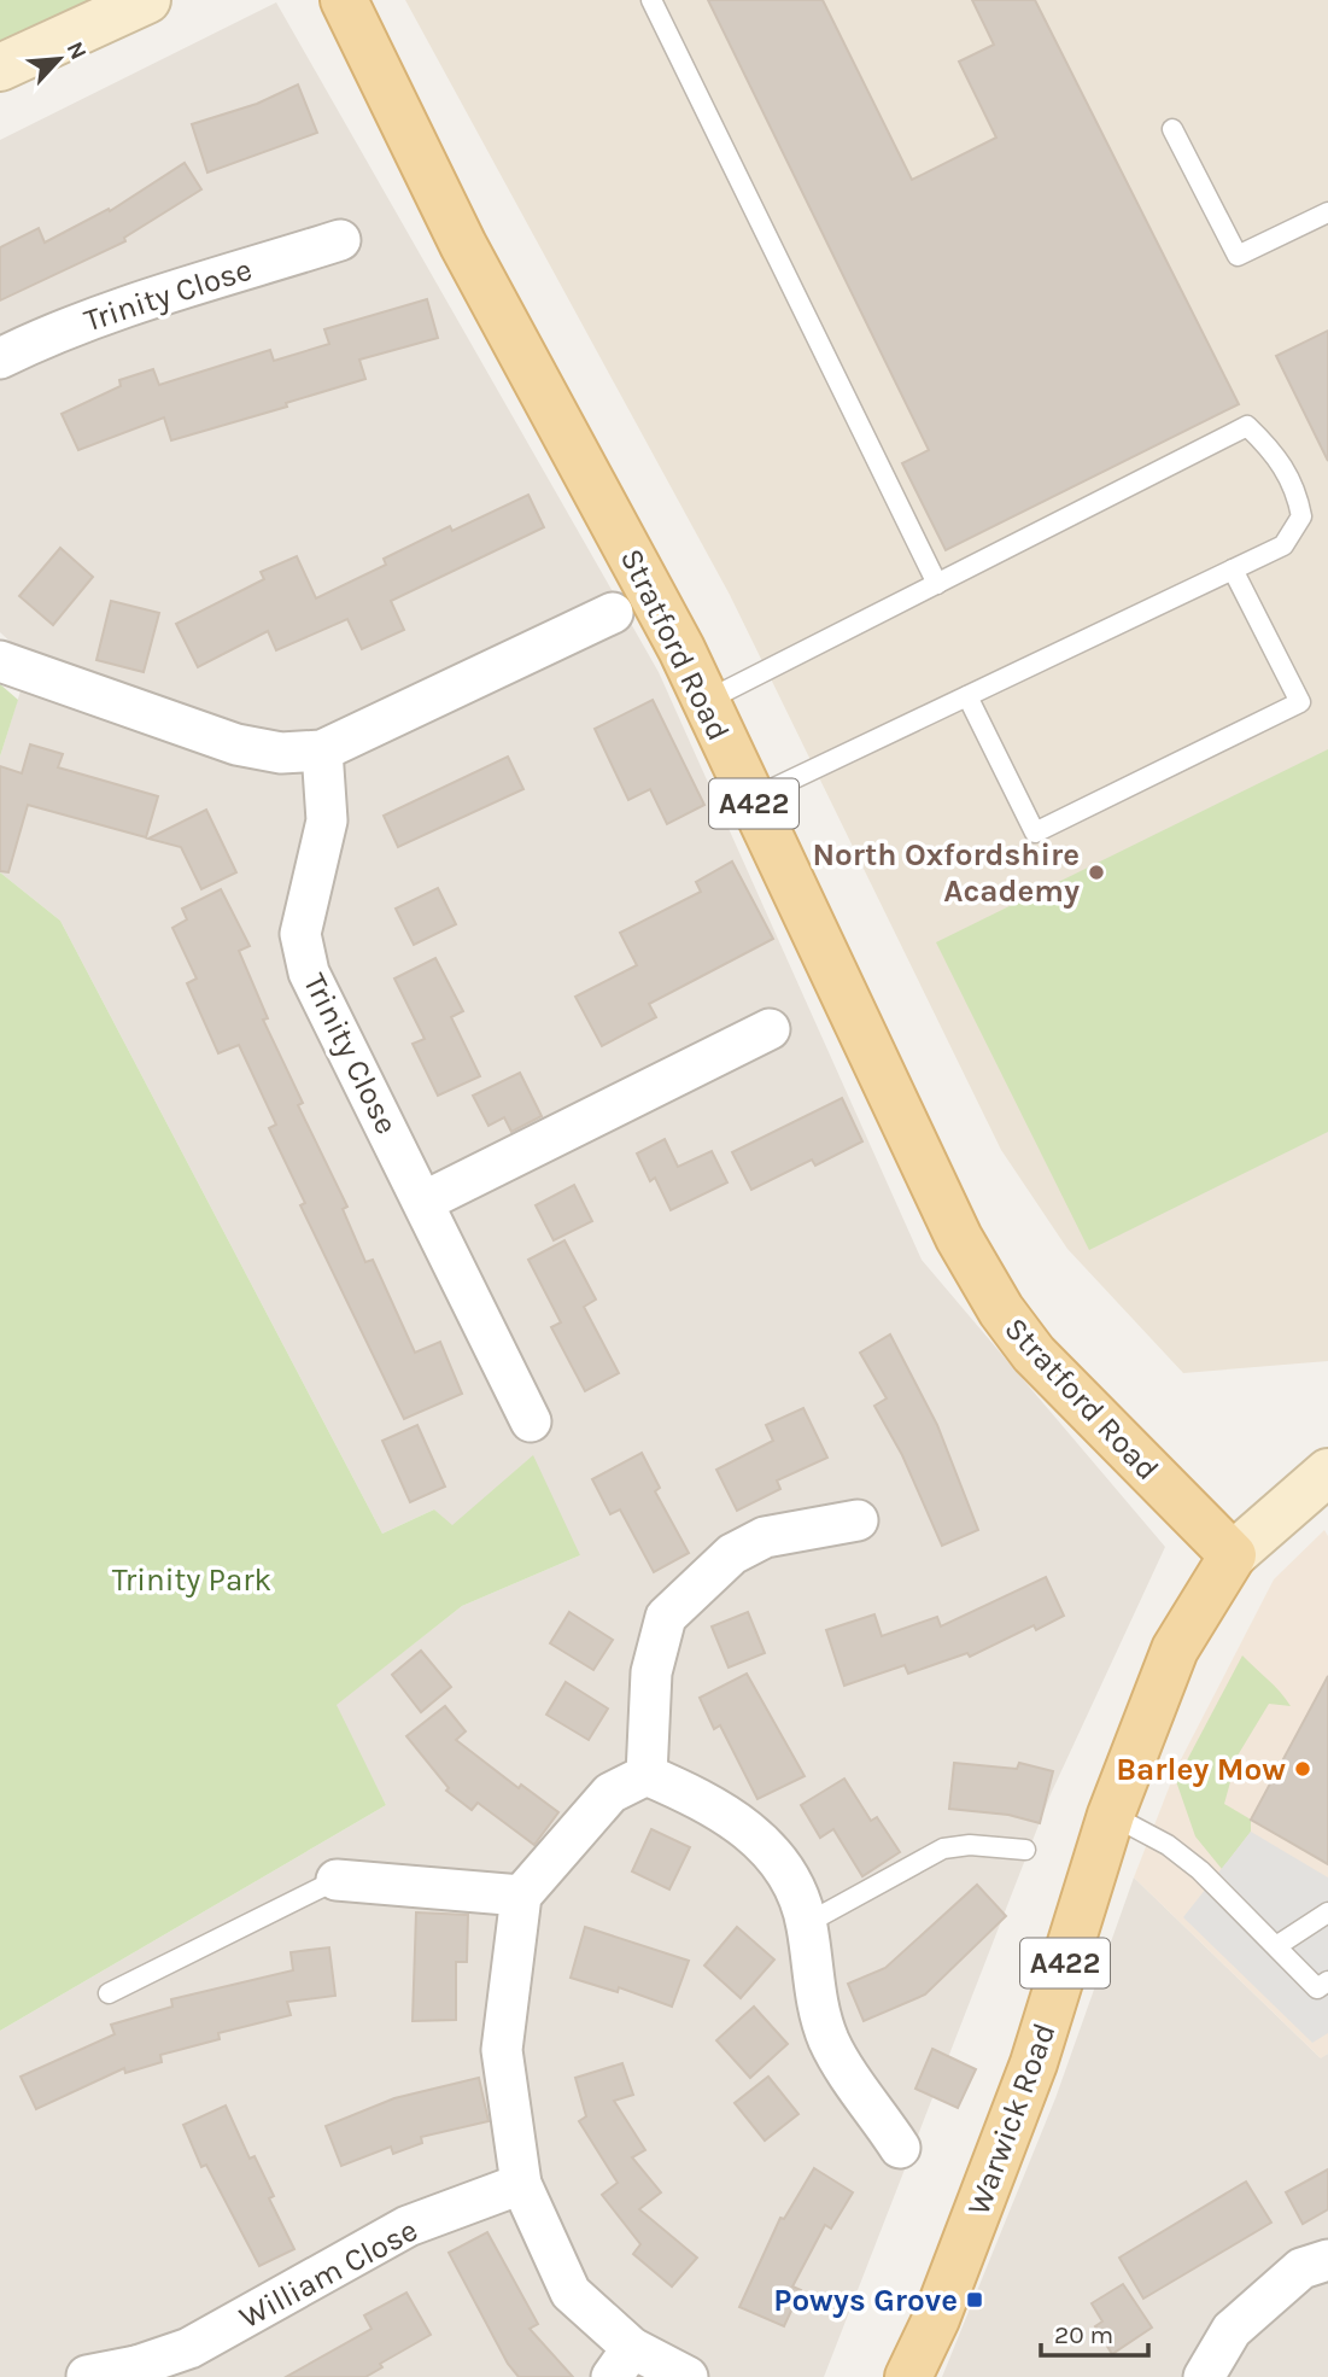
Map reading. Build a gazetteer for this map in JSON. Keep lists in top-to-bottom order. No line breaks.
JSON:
{"streets":{"main road":["Stratford Road","A422","Warwick Road"],"street":["Trinity Close","William Close"]},"crossings":[["Stratford Road","Warwick Road"]],"parks":["Trinity Park"],"places":{"other":["North Oxfordshire Academy","Barley Mow"],"transit":["Powys Grove"]},"scale_bar":"20 m","north":"top right"}
